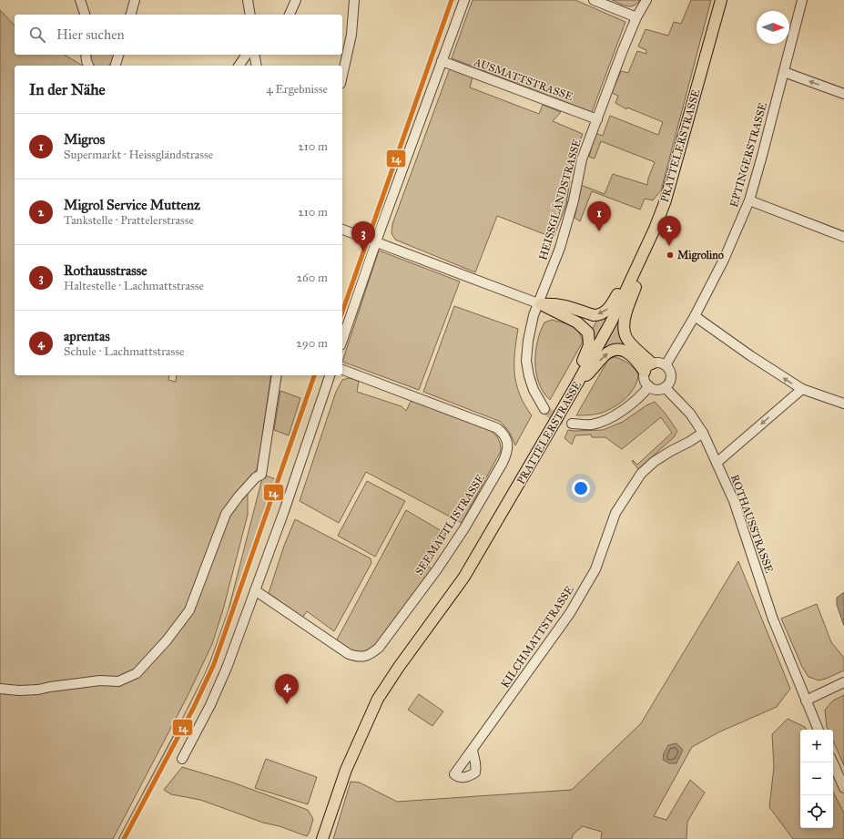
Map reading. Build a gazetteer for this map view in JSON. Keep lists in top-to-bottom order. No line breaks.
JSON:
{"streets":{"main road":["PRATTELERSTRASSE"],"street":["AUSMATTSTRASSE","EPTINGERSTRASSE","HEISSGLÄNDSTRASSE","ROTHAUSSTRASSE","SEEMÄTTLISTRASSE","KILCHMATTSTRASSE"]},"crossings":[["AUSMATTSTRASSE","HEISSGLÄNDSTRASSE"],["EPTINGERSTRASSE","ROTHAUSSTRASSE"],["ROTHAUSSTRASSE","KILCHMATTSTRASSE"]],"places":["Migrolino"],"lines":["transit line 14"],"north":"right","page":{"search":"Hier suchen","heading":["In der Nähe","4 Ergebnisse"],"list":[{"mark":"1","name":"Migros","note":"Supermarkt · Heissgländstrasse","value":"210 m"},{"mark":"2","name":"Migrol Service Muttenz","note":"Tankstelle · Prattelerstrasse","value":"210 m"},{"mark":"3","name":"Rothausstrasse","note":"Haltestelle · Lachmattstrasse","value":"260 m"},{"mark":"4","name":"aprentas","note":"Schule · Lachmattstrasse","value":"290 m"}],"pins":["1","2","3","4"],"map_buttons":["+","−"]}}
